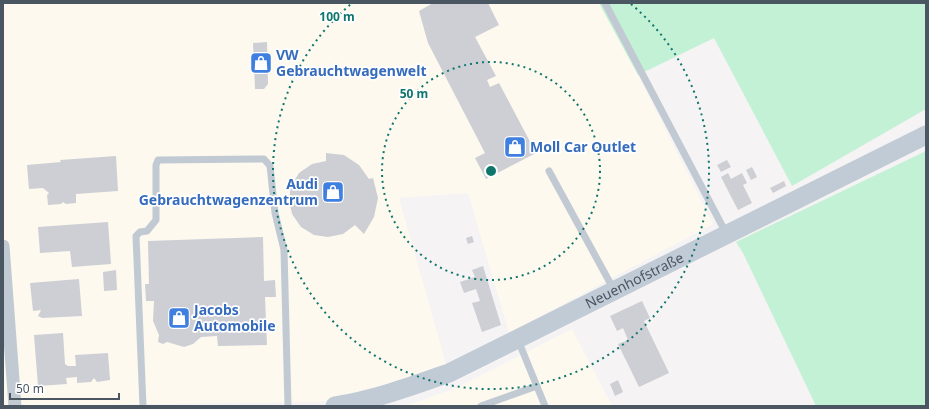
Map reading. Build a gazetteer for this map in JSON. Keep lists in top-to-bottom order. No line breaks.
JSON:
{"streets":{"street":["Neuenhofstraße"]},"places":{"shop":["VW Gebrauchtwagenwelt","Moll Car Outlet","Audi Gebrauchtwagenzentrum","Jacobs Automobile"]},"scale_bar":"50 m","rings":["100 m","50 m"]}
